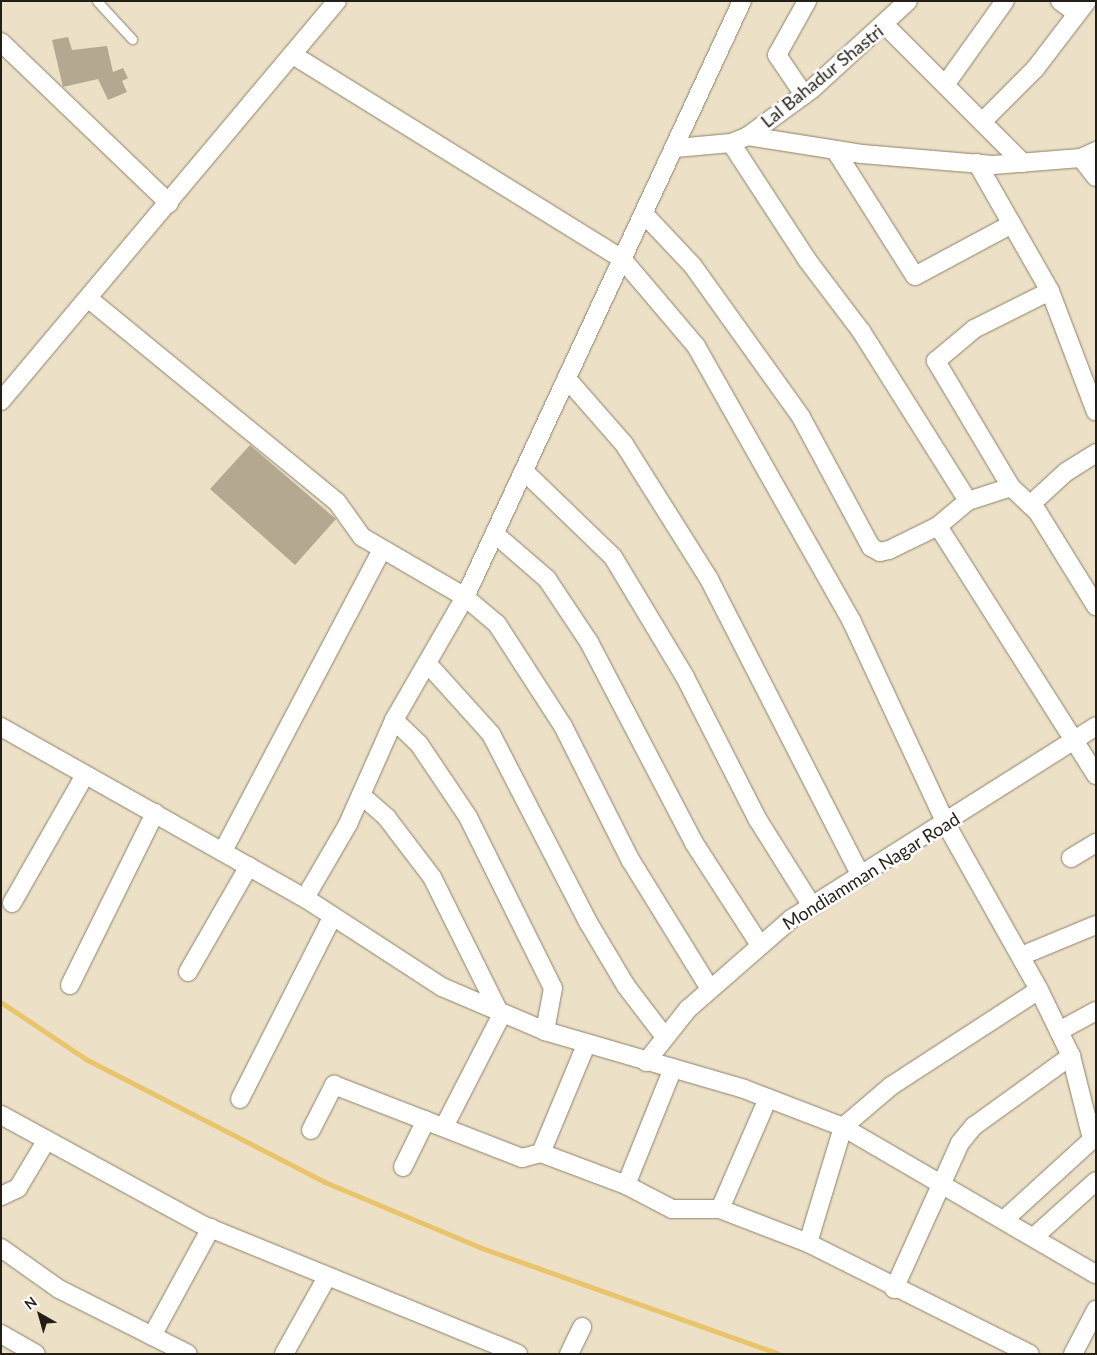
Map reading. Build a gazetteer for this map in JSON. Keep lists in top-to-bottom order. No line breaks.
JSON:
{"streets":{"street":["Lal Bahadur Shastri","Mondiamman Nagar Road"]},"north":"top left"}
